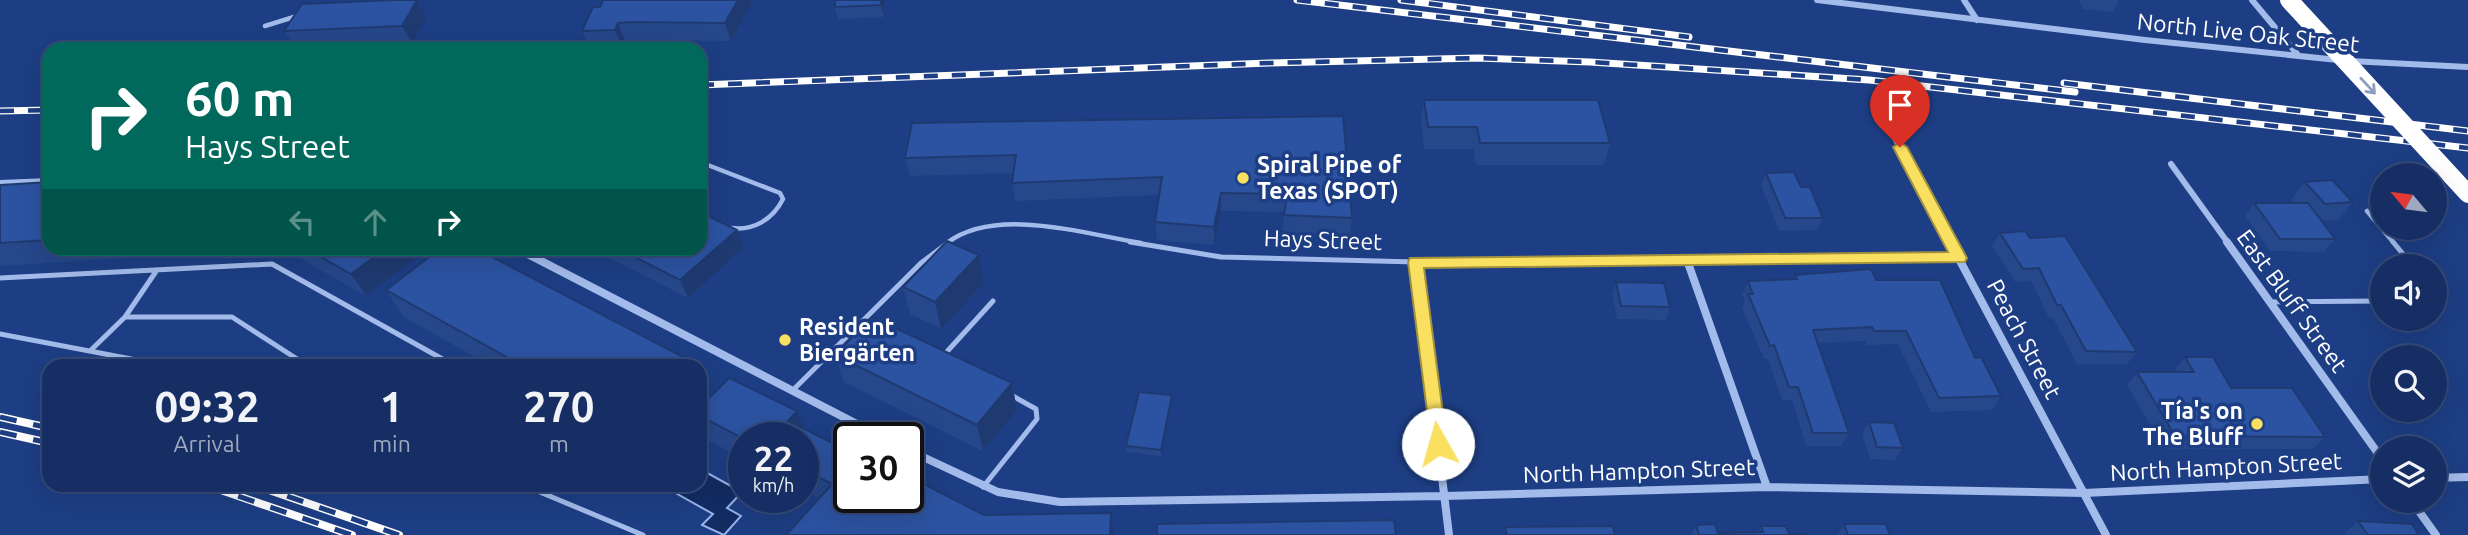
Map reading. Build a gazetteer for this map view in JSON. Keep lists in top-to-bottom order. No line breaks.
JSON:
{"streets":{"street":["North Live Oak Street","Hays Street","East Bluff Street","Peach Street","North Hampton Street"]},"crossings":[["Hays Street","Peach Street"],["Peach Street","North Hampton Street"]],"places":["Spiral Pipe of Texas (SPOT)","Resident Biergärten","Tía's on The Bluff"],"north":"top left","page":{"turn":["60 m","Hays Street"],"eta":["09:32","Arrival","1","min","270","m"],"speed":"22 km/h","limit":"30"}}
